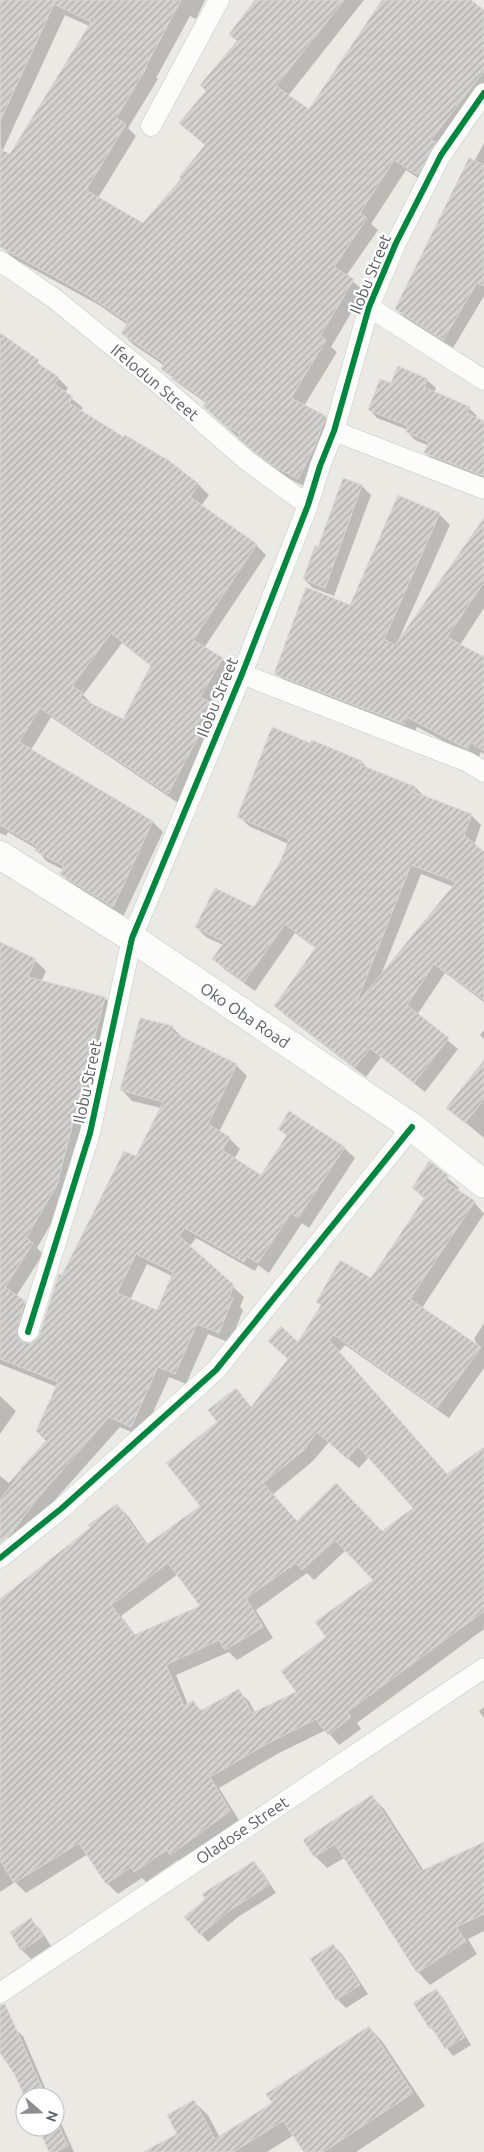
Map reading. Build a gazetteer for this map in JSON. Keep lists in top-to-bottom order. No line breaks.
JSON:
{"streets":{"street":["Ilobu Street","Ifelodun Street","Oko Oba Road","Oladose Street"]},"crossings":[["Ilobu Street","Ifelodun Street"],["Ilobu Street","Oko Oba Road"]],"north":"right"}
